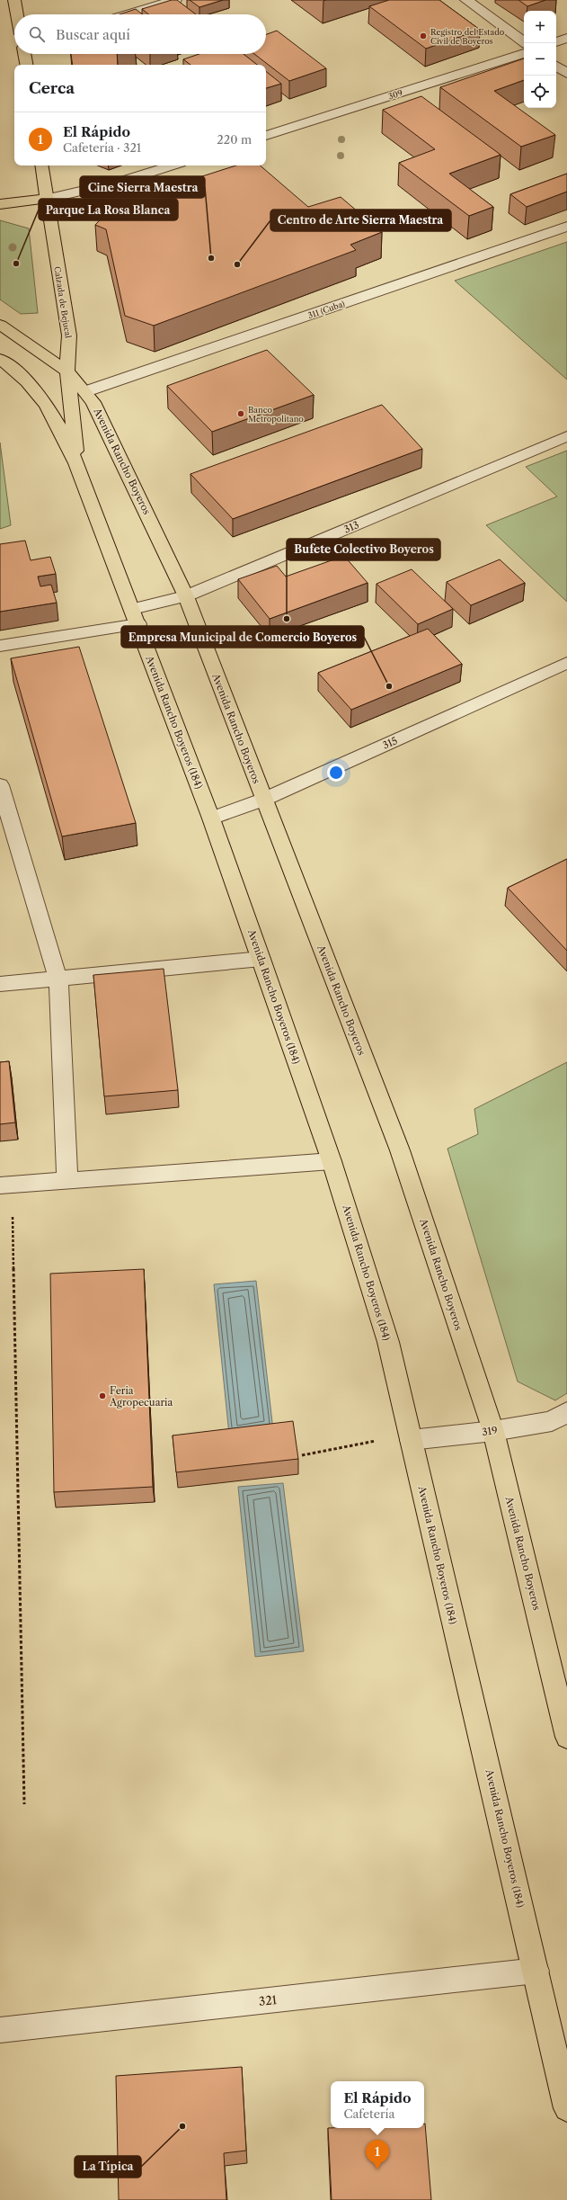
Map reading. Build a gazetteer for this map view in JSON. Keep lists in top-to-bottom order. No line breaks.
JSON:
{"streets":{"main road":["Calzada de Bejucal","Avenida Rancho Boyeros","Avenida Rancho Boyeros (184)"],"street":["309","311 (Cuba)","313","315","319","321"]},"crossings":[["Calzada de Bejucal","Avenida Rancho Boyeros"],["Calzada de Bejucal","Avenida Rancho Boyeros (184)"],["311 (Cuba)","Avenida Rancho Boyeros"],["Avenida Rancho Boyeros","313"],["Avenida Rancho Boyeros","315"],["Avenida Rancho Boyeros","319"],["313","Avenida Rancho Boyeros (184)"],["Avenida Rancho Boyeros (184)","315"],["Avenida Rancho Boyeros (184)","319"],["Avenida Rancho Boyeros (184)","321"]],"places":["Registro del Estado Civil de Boyeros","Cine Sierra Maestra","Parque La Rosa Blanca","Centro de Arte Sierra Maestra","Banco Metropolitano","Bufete Colectivo Boyeros","Empresa Municipal de Comercio Boyeros","Feria Agropecuaria","La Típica"],"page":{"map_buttons":["+","−"],"search":"Buscar aquí","heading":"Cerca","list":[{"mark":"1","name":"El Rápido","note":"Cafetería · 321","value":"220 m"}],"popup":["El Rápido","Cafetería"],"pins":"1"}}
